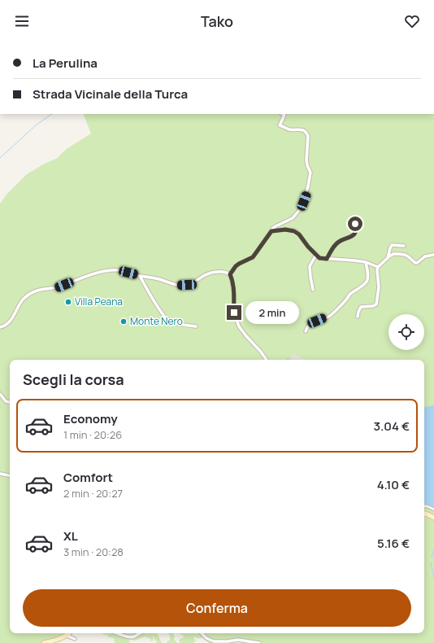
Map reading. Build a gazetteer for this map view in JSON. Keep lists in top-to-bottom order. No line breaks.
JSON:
{"places":["Villa Peana","Monte Nero"],"page":{"header":"Tako","banner":["La Perulina","Strada Vicinale della Turca"],"bubble":"2 min","heading":"Scegli la corsa","list":[{"name":"Economy","note":"1 min · 20:26","value":"3.04 €"},{"name":"Comfort","note":"2 min · 20:27","value":"4.10 €"},{"name":"XL","note":"3 min · 20:28","value":"5.16 €"}],"buttons":"Conferma"}}
